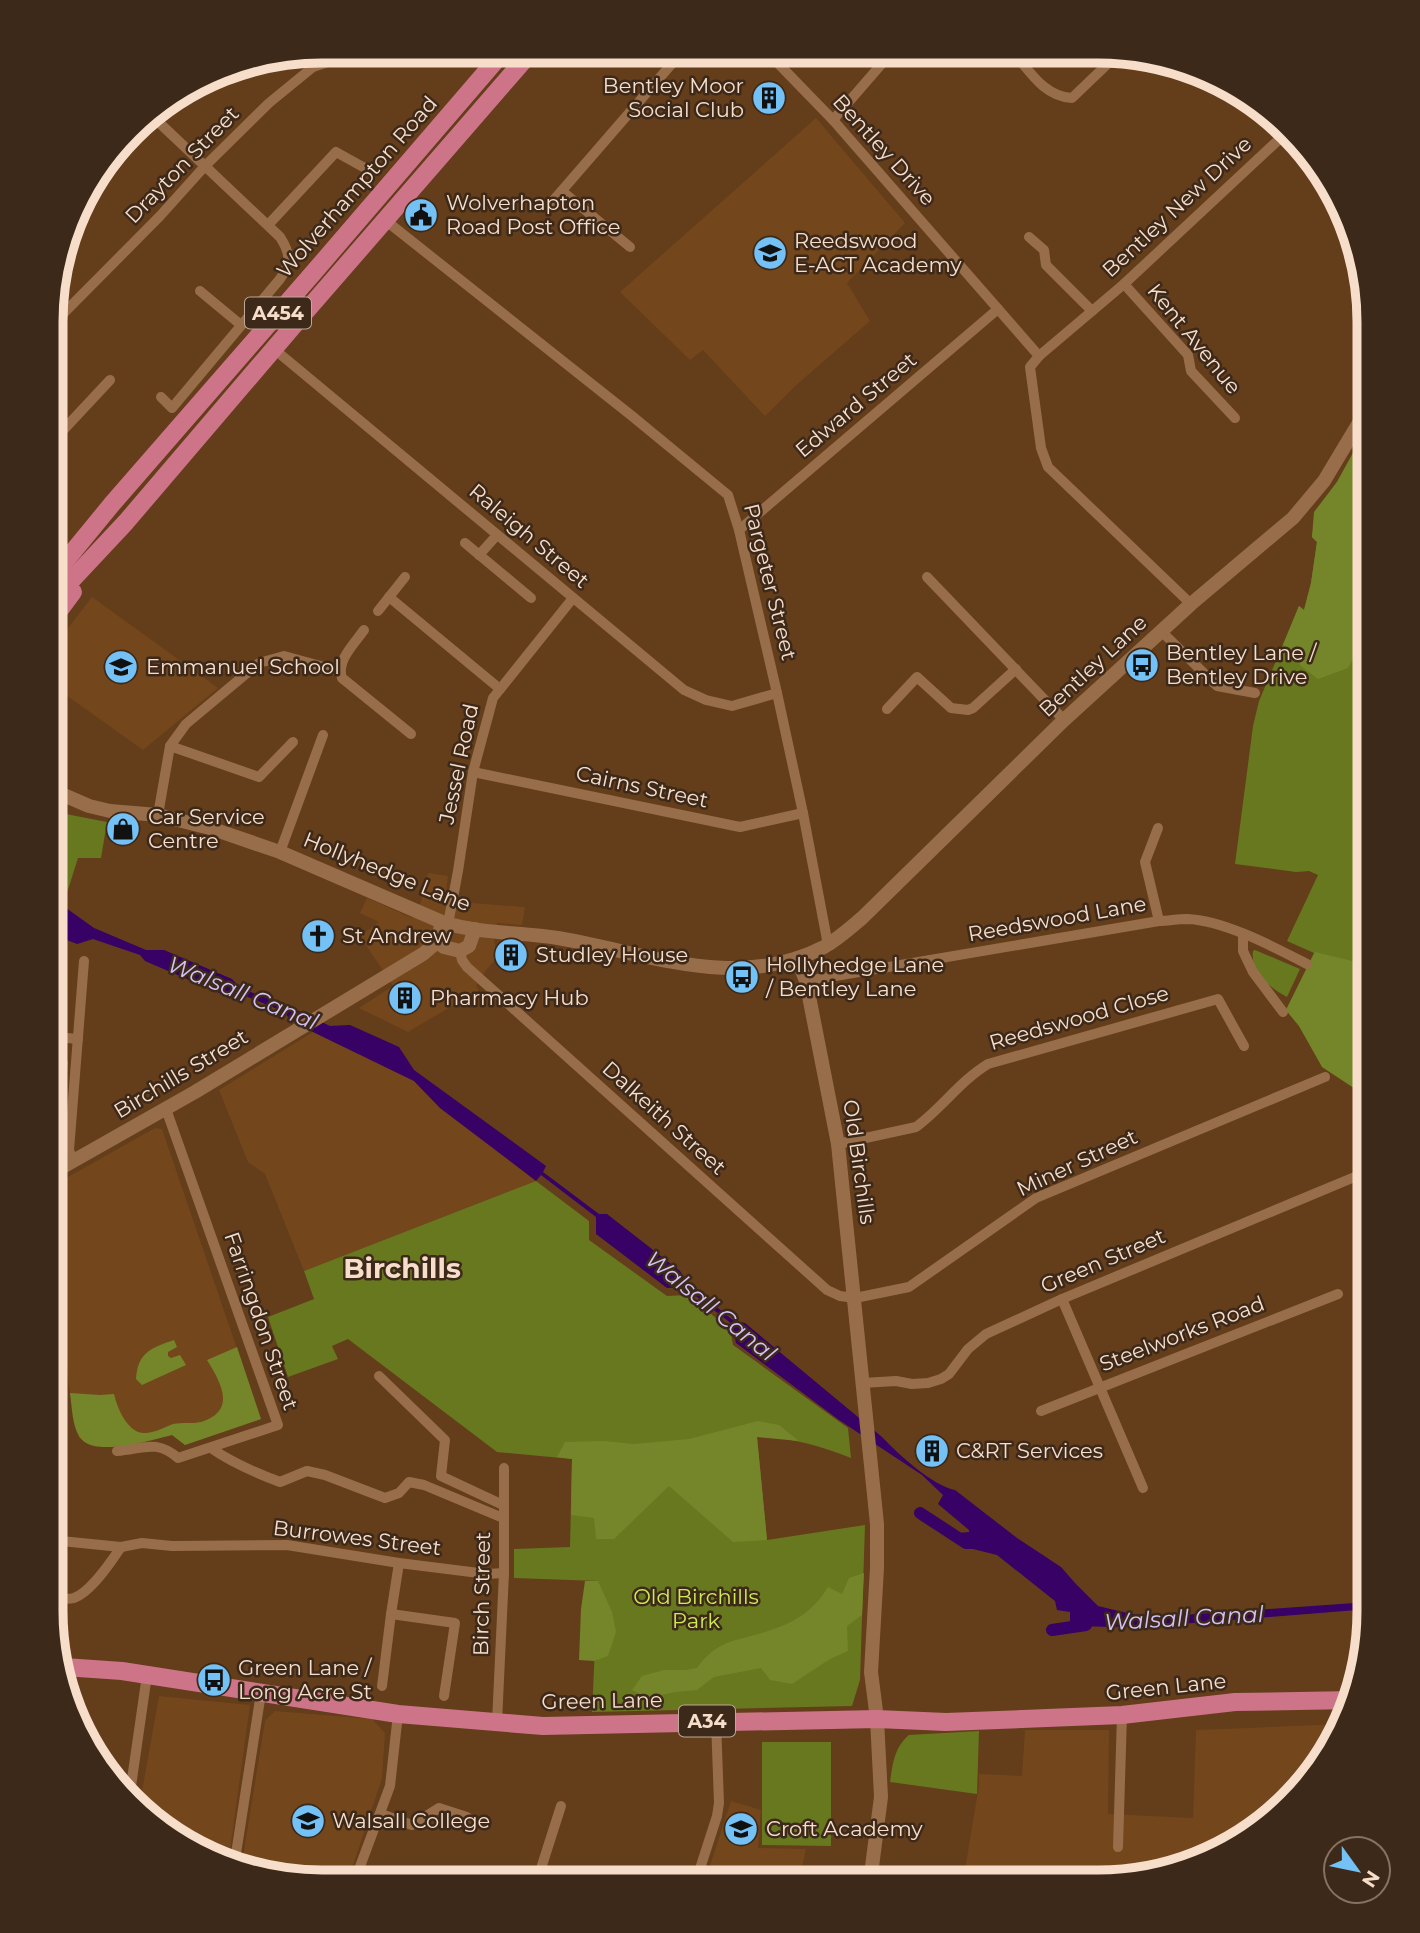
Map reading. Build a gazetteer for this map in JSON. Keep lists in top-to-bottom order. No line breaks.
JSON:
{"streets":{"highway":["Wolverhampton Road","A454","Green Lane","A34"],"street":["Bentley Drive","Drayton Street","Bentley New Drive","Kent Avenue","Edward Street","Raleigh Street","Pargeter Street","Bentley Lane","Jessel Road","Cairns Street","Hollyhedge Lane","Reedswood Lane","Reedswood Close","Birchills Street","Dalkeith Street","Old Birchills","Miner Street","Green Street","Farringdon Street","Steelworks Road","Burrowes Street","Birch Street"]},"crossings":[["Bentley Drive","Bentley New Drive"],["Bentley Drive","Edward Street"],["Wolverhampton Road","Raleigh Street"],["Wolverhampton Road","Pargeter Street"],["Bentley New Drive","Kent Avenue"],["Edward Street","Pargeter Street"],["Raleigh Street","Pargeter Street"],["Raleigh Street","Jessel Road"],["Pargeter Street","Bentley Lane"],["Pargeter Street","Cairns Street"],["Jessel Road","Cairns Street"],["Jessel Road","Hollyhedge Lane"],["Hollyhedge Lane","Old Birchills"],["Reedswood Lane","Old Birchills"],["Reedswood Close","Old Birchills"],["Birchills Street","Farringdon Street"],["Dalkeith Street","Old Birchills"],["Dalkeith Street","Miner Street"],["Old Birchills","Miner Street"],["Old Birchills","Green Street"],["Old Birchills","Green Lane"],["Burrowes Street","Birch Street"],["Birch Street","Green Lane"]],"districts":["Birchills"],"water":["Walsall Canal"],"parks":["Old Birchills Park"],"places":{"building":["Bentley Moor Social Club","Studley House","Pharmacy Hub","C&RT Services"],"public building":["Wolverhapton Road Post Office"],"school or university":["Reedswood E-ACT Academy","Emmanuel School","Walsall College","Croft Academy"],"bus stop":["Bentley Lane / Bentley Drive","Hollyhedge Lane / Bentley Lane","Green Lane / Long Acre St"],"shop":["Car Service Centre"],"church":["St Andrew"]},"north":"bottom right"}
